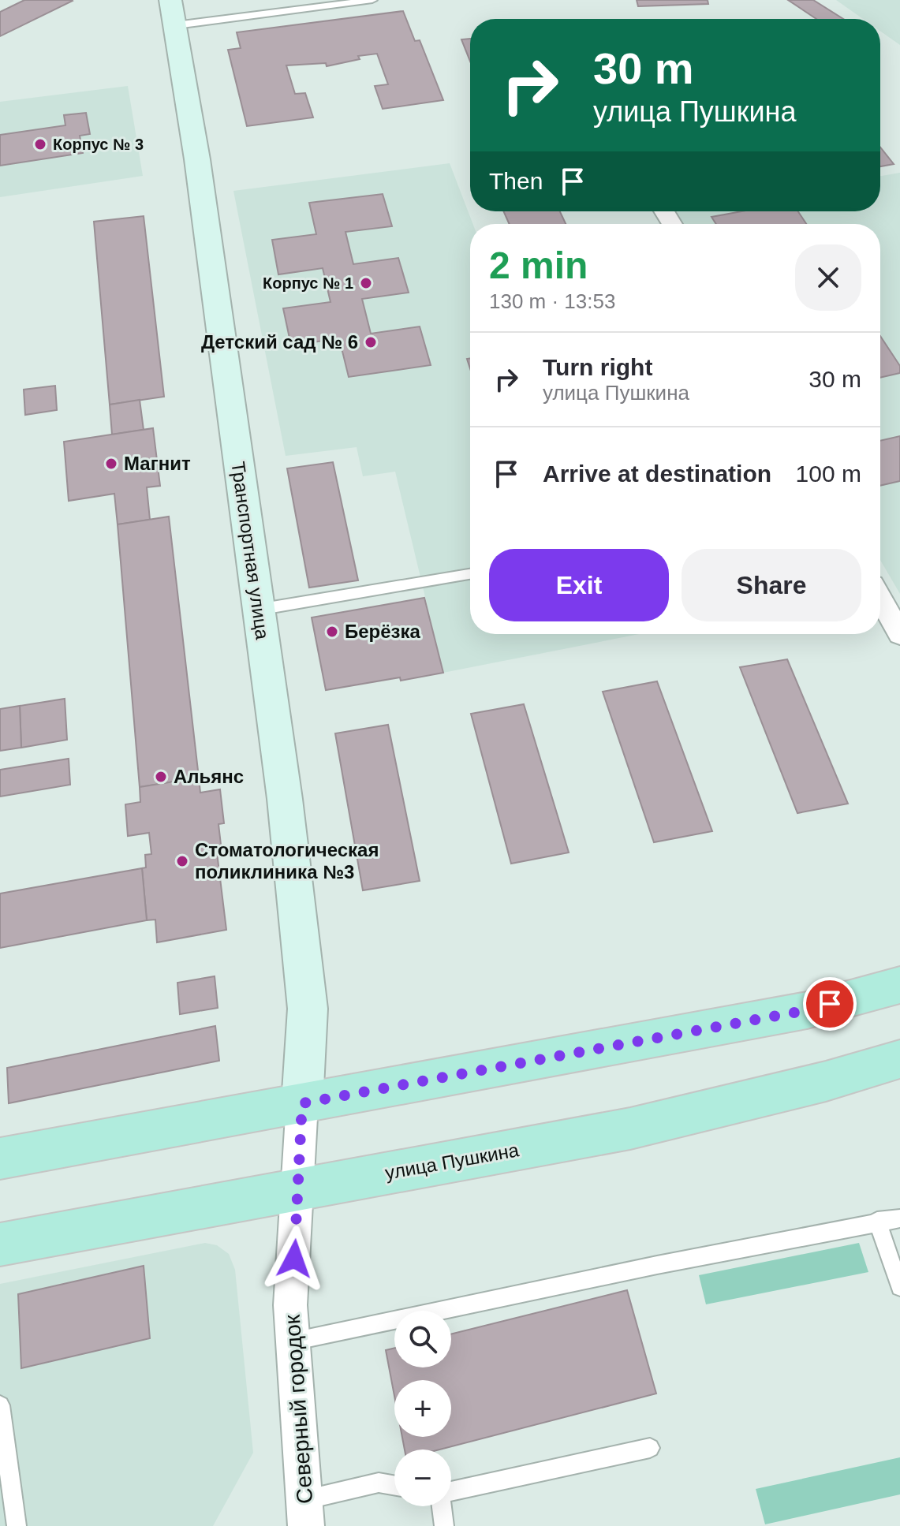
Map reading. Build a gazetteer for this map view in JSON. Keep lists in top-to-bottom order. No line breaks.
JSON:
{"streets":{"main road":["улица Пушкина"],"street":["Транспортная улица","Северный городок"]},"crossings":[["Транспортная улица","Северный городок"],["улица Пушкина","Северный городок"]],"places":["Корпус № 3","Корпус № 1","Детский сад № 6","Магнит","Берёзка","Альянс","Стоматологическая поликлиника №3"],"page":{"turn":["30 m","улица Пушкина"],"then":"Then","heading":["2 min","130 m · 13:53"],"list":[{"name":"Turn right","note":"улица Пушкина","value":"30 m"},{"name":"Arrive at destination","value":"100 m"}],"buttons":["Exit","Share"],"map_buttons":["+","−"]}}
